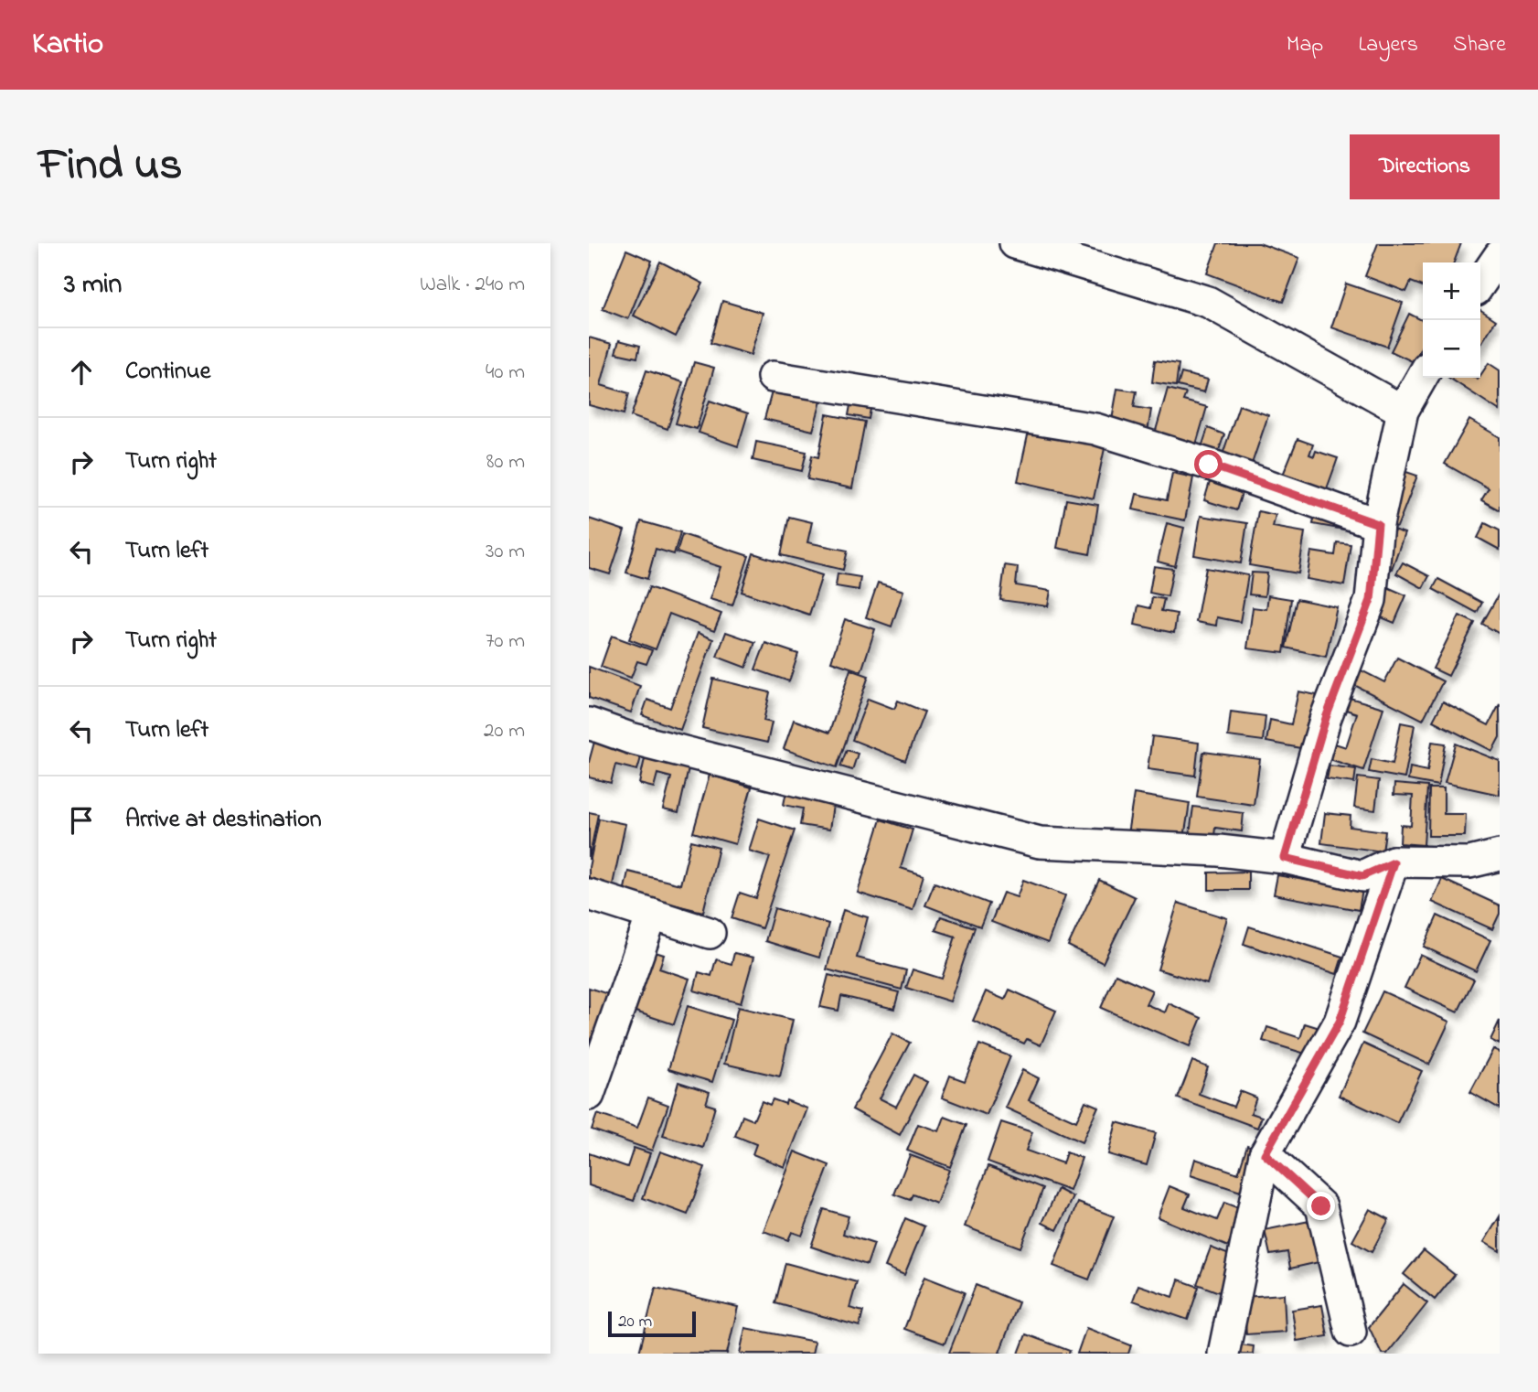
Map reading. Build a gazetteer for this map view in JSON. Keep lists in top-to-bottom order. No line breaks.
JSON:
{"scale_bar":"20 m","page":{"header":"Kartio","nav":["Map","Layers","Share"],"title":"Find us","buttons":"Directions","heading":["3 min","Walk · 240 m"],"map_buttons":["+","−"],"list":[["Continue","40 m"],["Turn right","80 m"],["Turn left","30 m"],["Turn right","70 m"],["Turn left","20 m"],"Arrive at destination"],"scale":"20 m"}}
